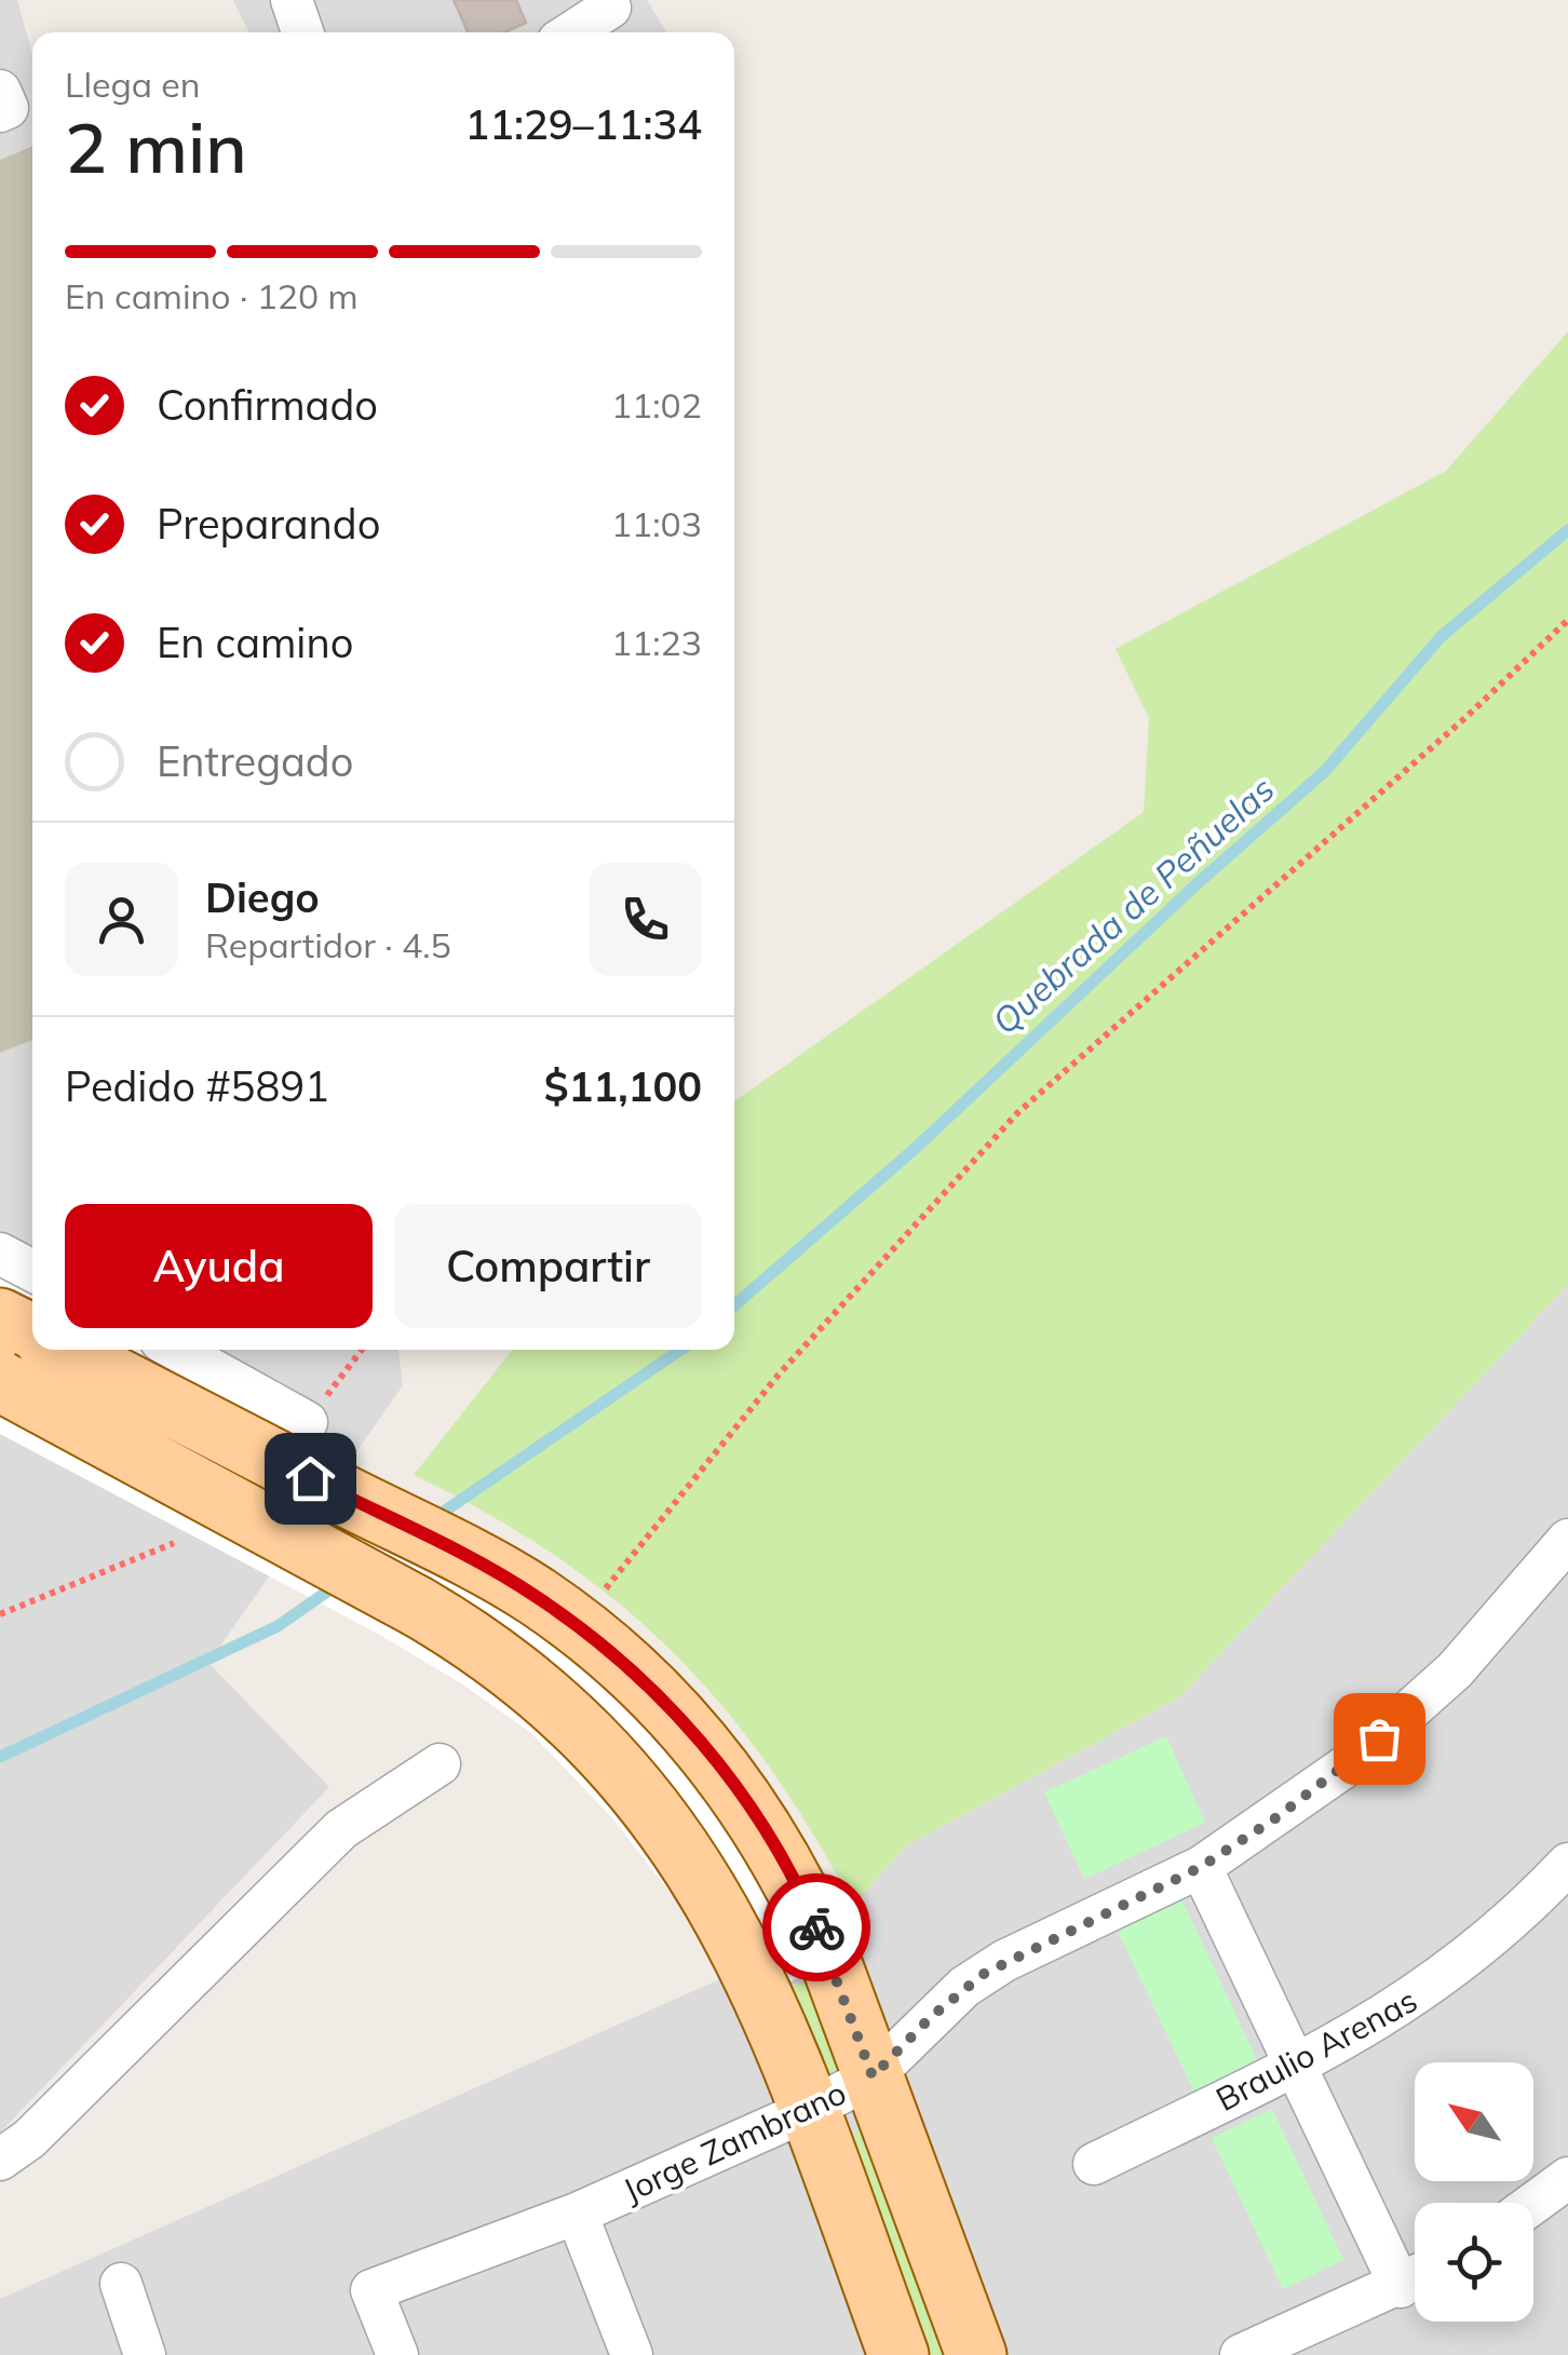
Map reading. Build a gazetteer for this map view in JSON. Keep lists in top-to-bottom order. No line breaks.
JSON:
{"streets":{"street":["Braulio Arenas","Jorge Zambrano"]},"water":["Quebrada de Peñuelas"],"north":"top left","page":{"heading":["2 min","Llega en","11:29–11:34"],"panel":["Diego","Repartidor · 4.5","Pedido #5891","$11,100"],"bar":"En camino · 120 m","list":[["Confirmado","11:02"],["Preparando","11:03"],["En camino","11:23"],"Entregado"],"buttons":["Ayuda","Compartir"]}}
